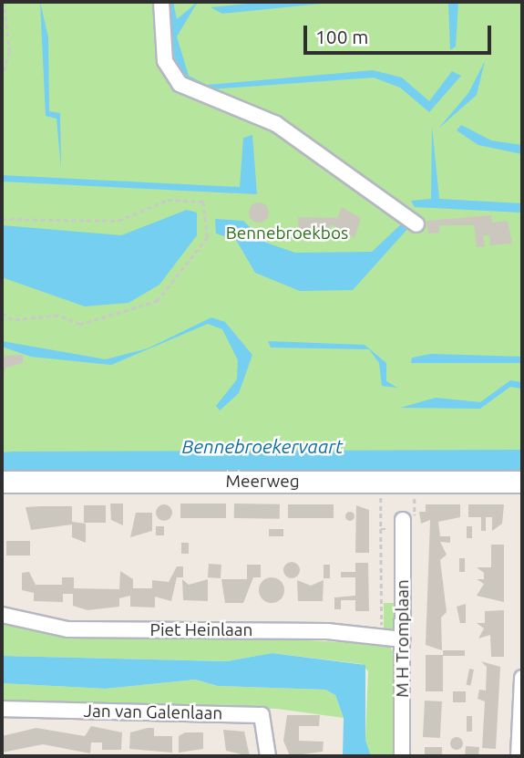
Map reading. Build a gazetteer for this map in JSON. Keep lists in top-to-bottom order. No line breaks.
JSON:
{"streets":{"street":["Meerweg","Piet Heinlaan","M H Tromplaan","Jan van Galenlaan"]},"crossings":[["Piet Heinlaan","M H Tromplaan"]],"water":["Bennebroekervaart"],"parks":["Bennebroekbos"],"scale_bar":"100 m"}
